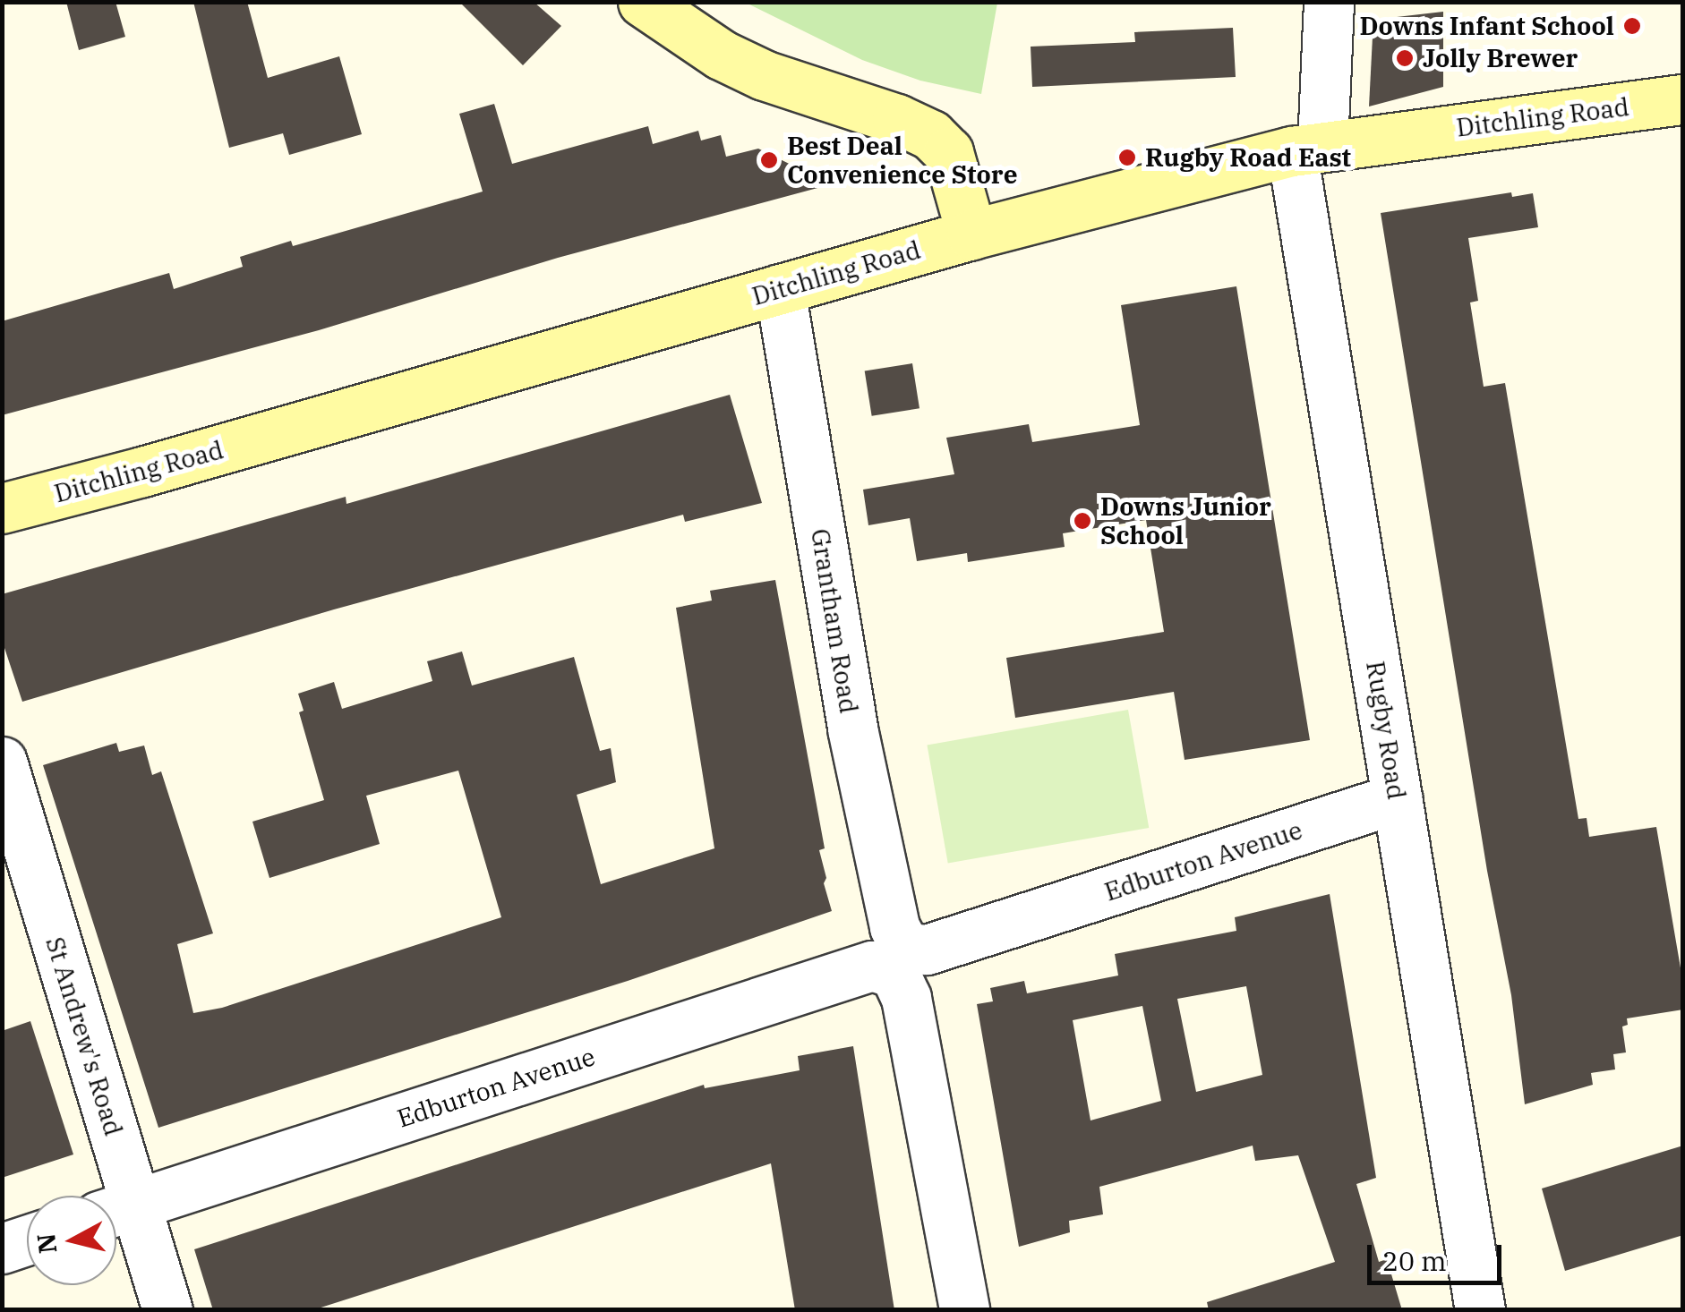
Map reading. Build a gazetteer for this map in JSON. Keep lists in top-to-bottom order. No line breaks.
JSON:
{"streets":{"street":["Ditchling Road","Grantham Road","Rugby Road","Edburton Avenue","St Andrew's Road"]},"crossings":[["Ditchling Road","Grantham Road"],["Ditchling Road","Rugby Road"],["Grantham Road","Edburton Avenue"],["Rugby Road","Edburton Avenue"],["Edburton Avenue","St Andrew's Road"]],"places":["Downs Infant School","Jolly Brewer","Rugby Road East","Best Deal Convenience Store","Downs Junior School"],"scale_bar":"20 m","north":"left"}
